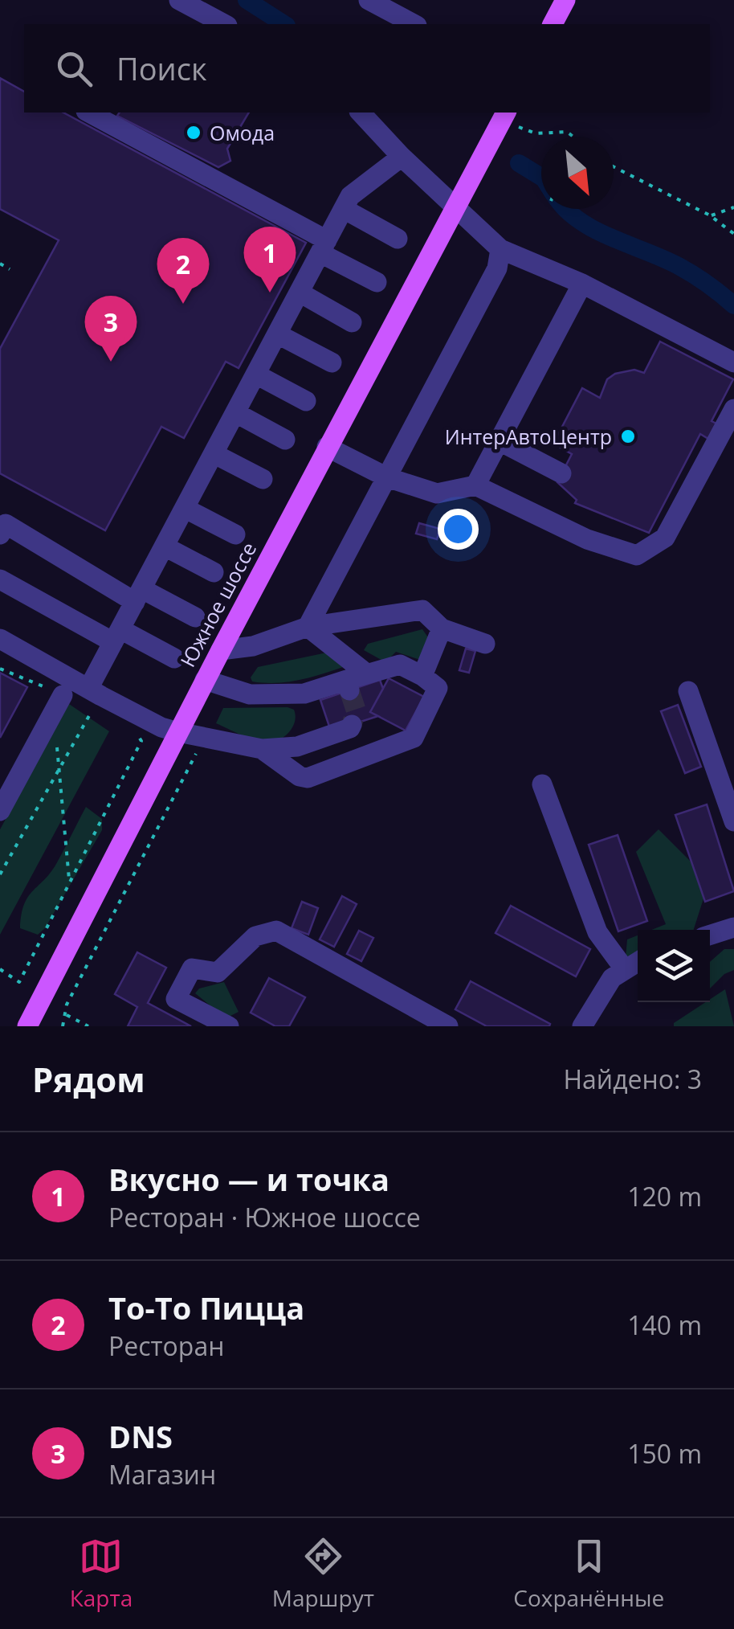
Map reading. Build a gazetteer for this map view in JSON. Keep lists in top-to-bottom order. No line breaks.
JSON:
{"streets":{"main road":["Южное шоссе"]},"places":["Омода","ИнтерАвтоЦентр"],"north":"bottom right","page":{"search":"Поиск","pins":["1","2","3"],"heading":["Рядом","Найдено: 3"],"list":[{"mark":"1","name":"Вкусно — и точка","note":"Ресторан · Южное шоссе","value":"120 m"},{"mark":"2","name":"То-То Пицца","note":"Ресторан","value":"140 m"},{"mark":"3","name":"DNS","note":"Магазин","value":"150 m"}],"nav":["Карта","Маршрут","Сохранённые"]}}
